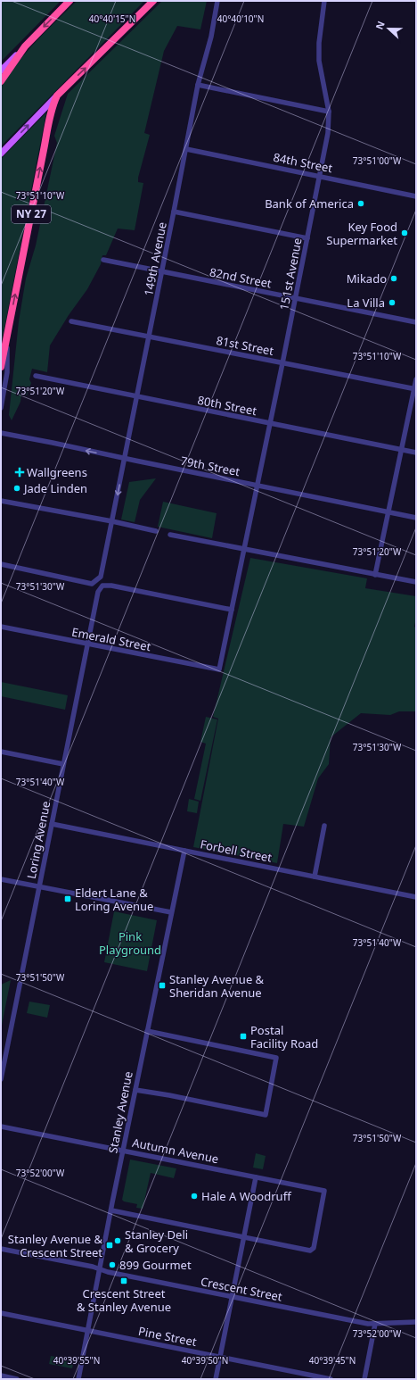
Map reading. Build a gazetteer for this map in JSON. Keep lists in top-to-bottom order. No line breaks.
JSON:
{"streets":{"highway":["NY 27"],"street":["84th Street","149th Avenue","151st Avenue","82nd Street","81st Street","80th Street","79th Street","Emerald Street","Loring Avenue","Forbell Street","Stanley Avenue","Autumn Avenue","Crescent Street","Pine Street"]},"crossings":[["84th Street","149th Avenue"],["84th Street","151st Avenue"],["149th Avenue","82nd Street"],["149th Avenue","81st Street"],["149th Avenue","80th Street"],["149th Avenue","79th Street"],["151st Avenue","82nd Street"],["151st Avenue","81st Street"],["151st Avenue","80th Street"],["151st Avenue","79th Street"],["Emerald Street","Loring Avenue"],["Loring Avenue","Forbell Street"],["Forbell Street","Stanley Avenue"],["Stanley Avenue","Autumn Avenue"],["Stanley Avenue","Crescent Street"],["Stanley Avenue","Pine Street"]],"parks":["Pink Playground"],"places":{"other":["Bank of America","Key Food Supermarket","Mikado","La Villa","Jade Linden","Hale A Woodruff","Stanley Deli & Grocery","899 Gourmet"],"health":["Wallgreens"],"transit":["Eldert Lane & Loring Avenue","Stanley Avenue & Sheridan Avenue","Postal Facility Road","Stanley Avenue & Crescent Street","Crescent Street & Stanley Avenue"]},"north":"left","coordinates":["40°40'15\"N","40°40'10\"N","73°51'00\"W","73°51'10\"W","73°51'20\"W","73°51'30\"W","73°51'40\"W","73°51'50\"W","73°52'00\"W","40°39'55\"N","40°39'50\"N","40°39'45\"N"]}
